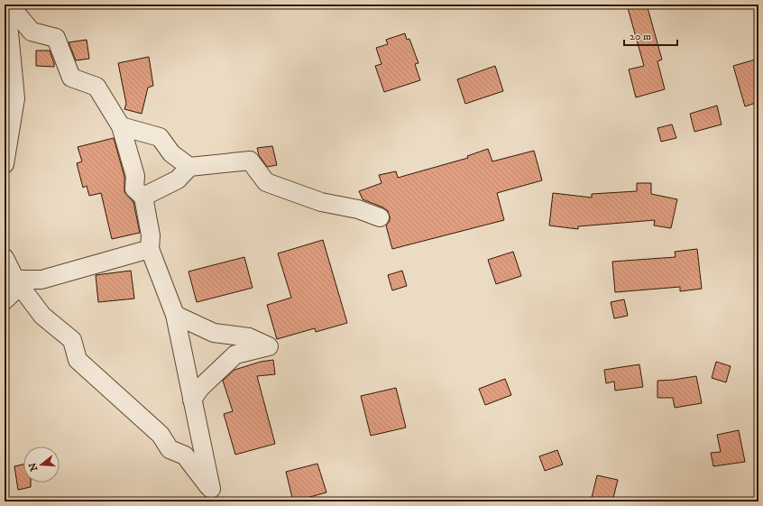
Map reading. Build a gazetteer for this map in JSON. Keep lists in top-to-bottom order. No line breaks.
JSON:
{"scale_bar":"20 m","north":"left"}
